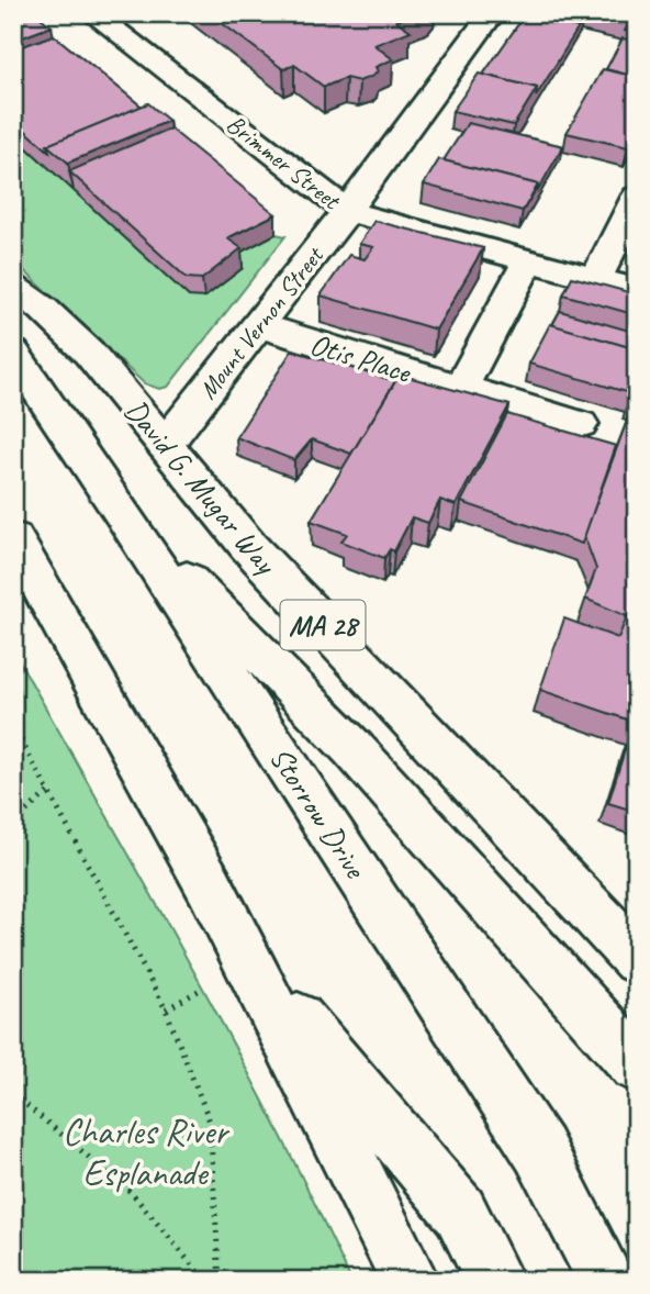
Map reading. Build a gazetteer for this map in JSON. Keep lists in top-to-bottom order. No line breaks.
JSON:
{"streets":{"main road":["Brimmer Street","Mount Vernon Street","Otis Place","David G. Mugar Way","MA 28","Storrow Drive"]},"crossings":[["Brimmer Street","Mount Vernon Street"],["Mount Vernon Street","Otis Place"],["Mount Vernon Street","David G. Mugar Way"]],"parks":["Charles River Esplanade"]}
